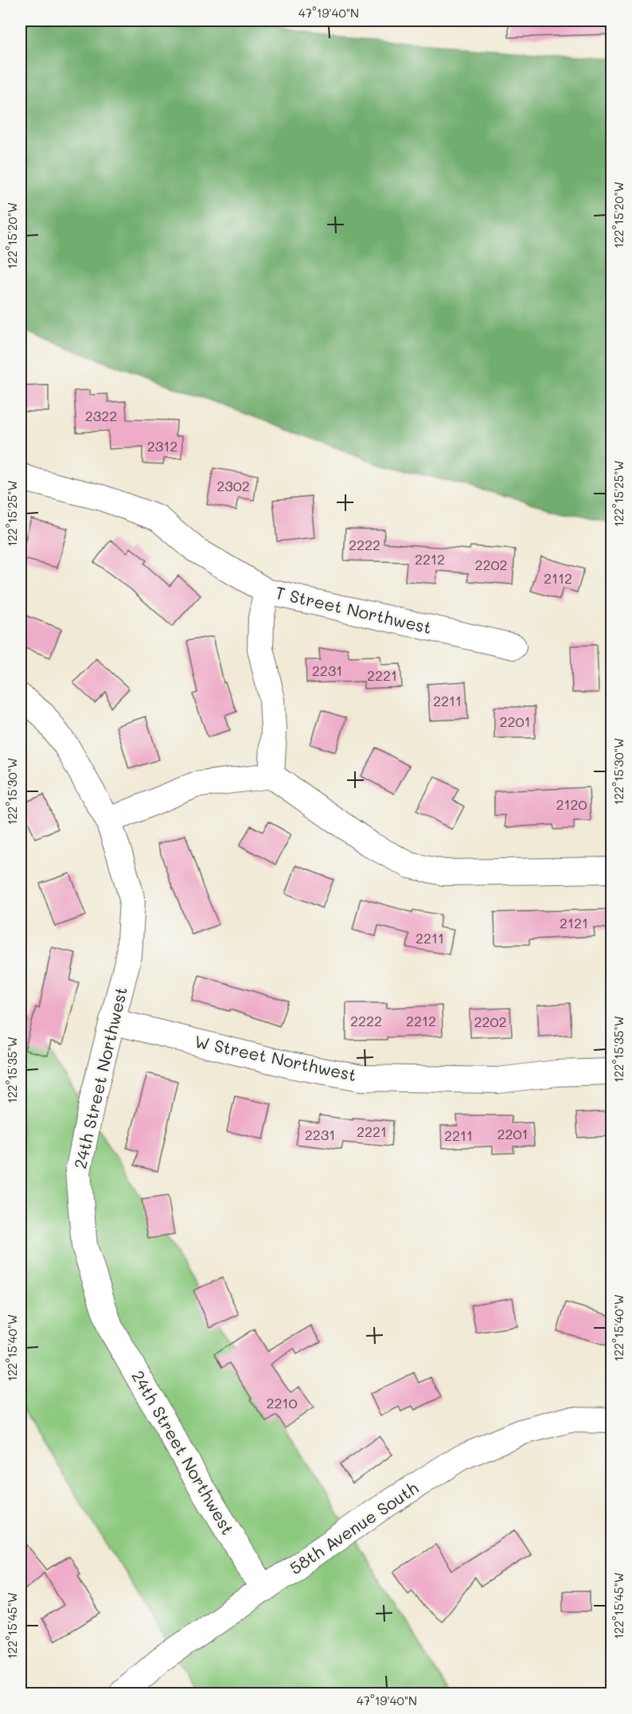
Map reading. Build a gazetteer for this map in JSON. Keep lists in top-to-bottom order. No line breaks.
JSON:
{"streets":{"street":["T Street Northwest","W Street Northwest","24th Street Northwest","58th Avenue South"]},"crossings":[["W Street Northwest","24th Street Northwest"],["24th Street Northwest","58th Avenue South"]],"house_numbers":["2322","2312","2302","2222","2212","2202","2112","2231","2221","2211","2201","2120","2121","2211","2222","2212","2202","2221","2201","2231","2211","2210"],"coordinates":["47°19'40\"N","122°15'20\"W","122°15'25\"W","122°15'30\"W","122°15'35\"W","122°15'40\"W","122°15'45\"W"]}
